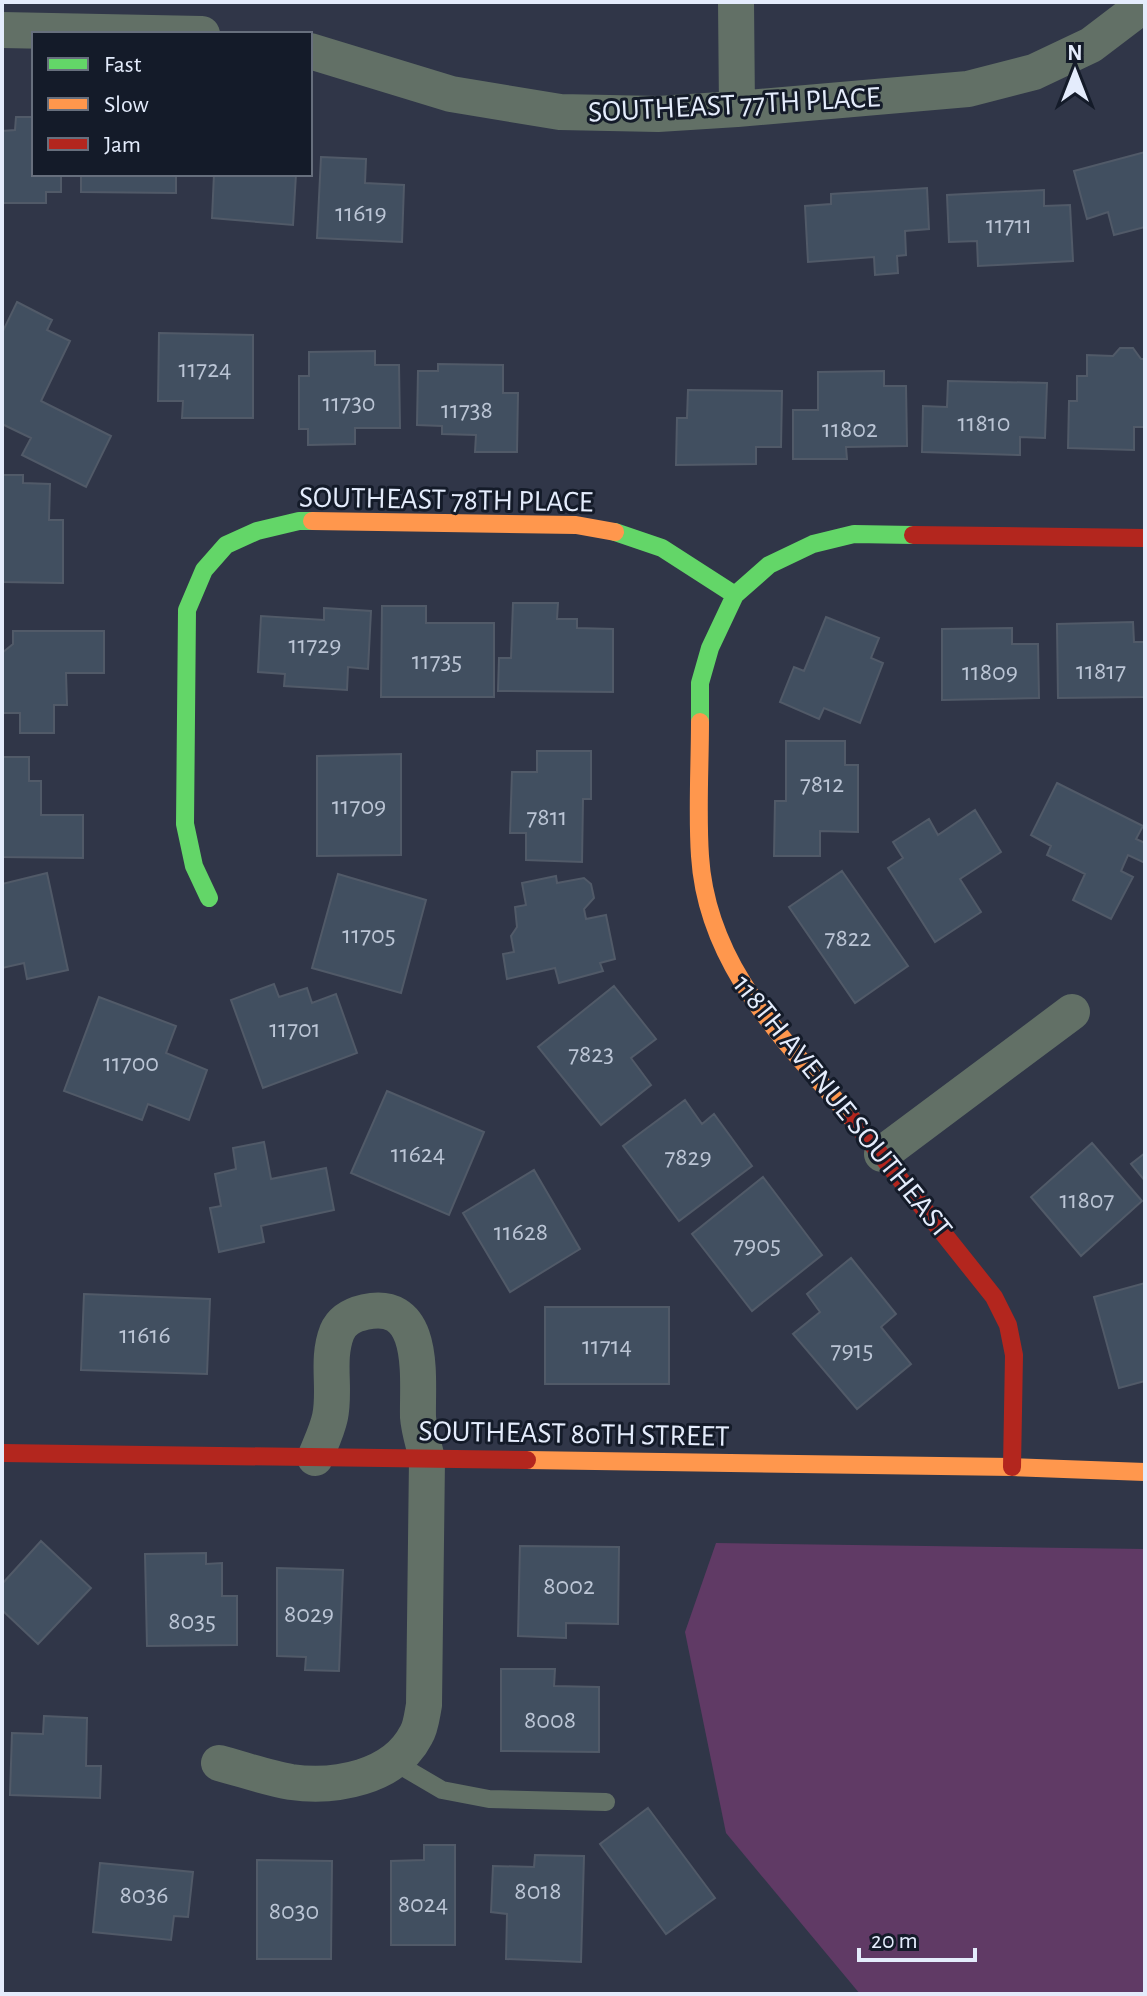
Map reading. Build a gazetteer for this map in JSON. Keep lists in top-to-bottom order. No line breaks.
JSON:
{"streets":{"street":["SOUTHEAST 77TH PLACE","SOUTHEAST 78TH PLACE","118TH AVENUE SOUTHEAST","SOUTHEAST 80TH STREET"]},"crossings":[["SOUTHEAST 78TH PLACE","118TH AVENUE SOUTHEAST"],["118TH AVENUE SOUTHEAST","SOUTHEAST 80TH STREET"]],"house_numbers":["11619","11711","11724","11730","11738","11810","11802","11729","11735","11817","11809","7812","11709","7811","11705","7822","11701","7823","11700","11624","7829","11807","11628","7905","11616","11714","7915","8002","8029","8035","8008","8018","8036","8024","8030"],"legend":["Fast","Slow","Jam"],"scale_bar":"20 m","north":"top"}
